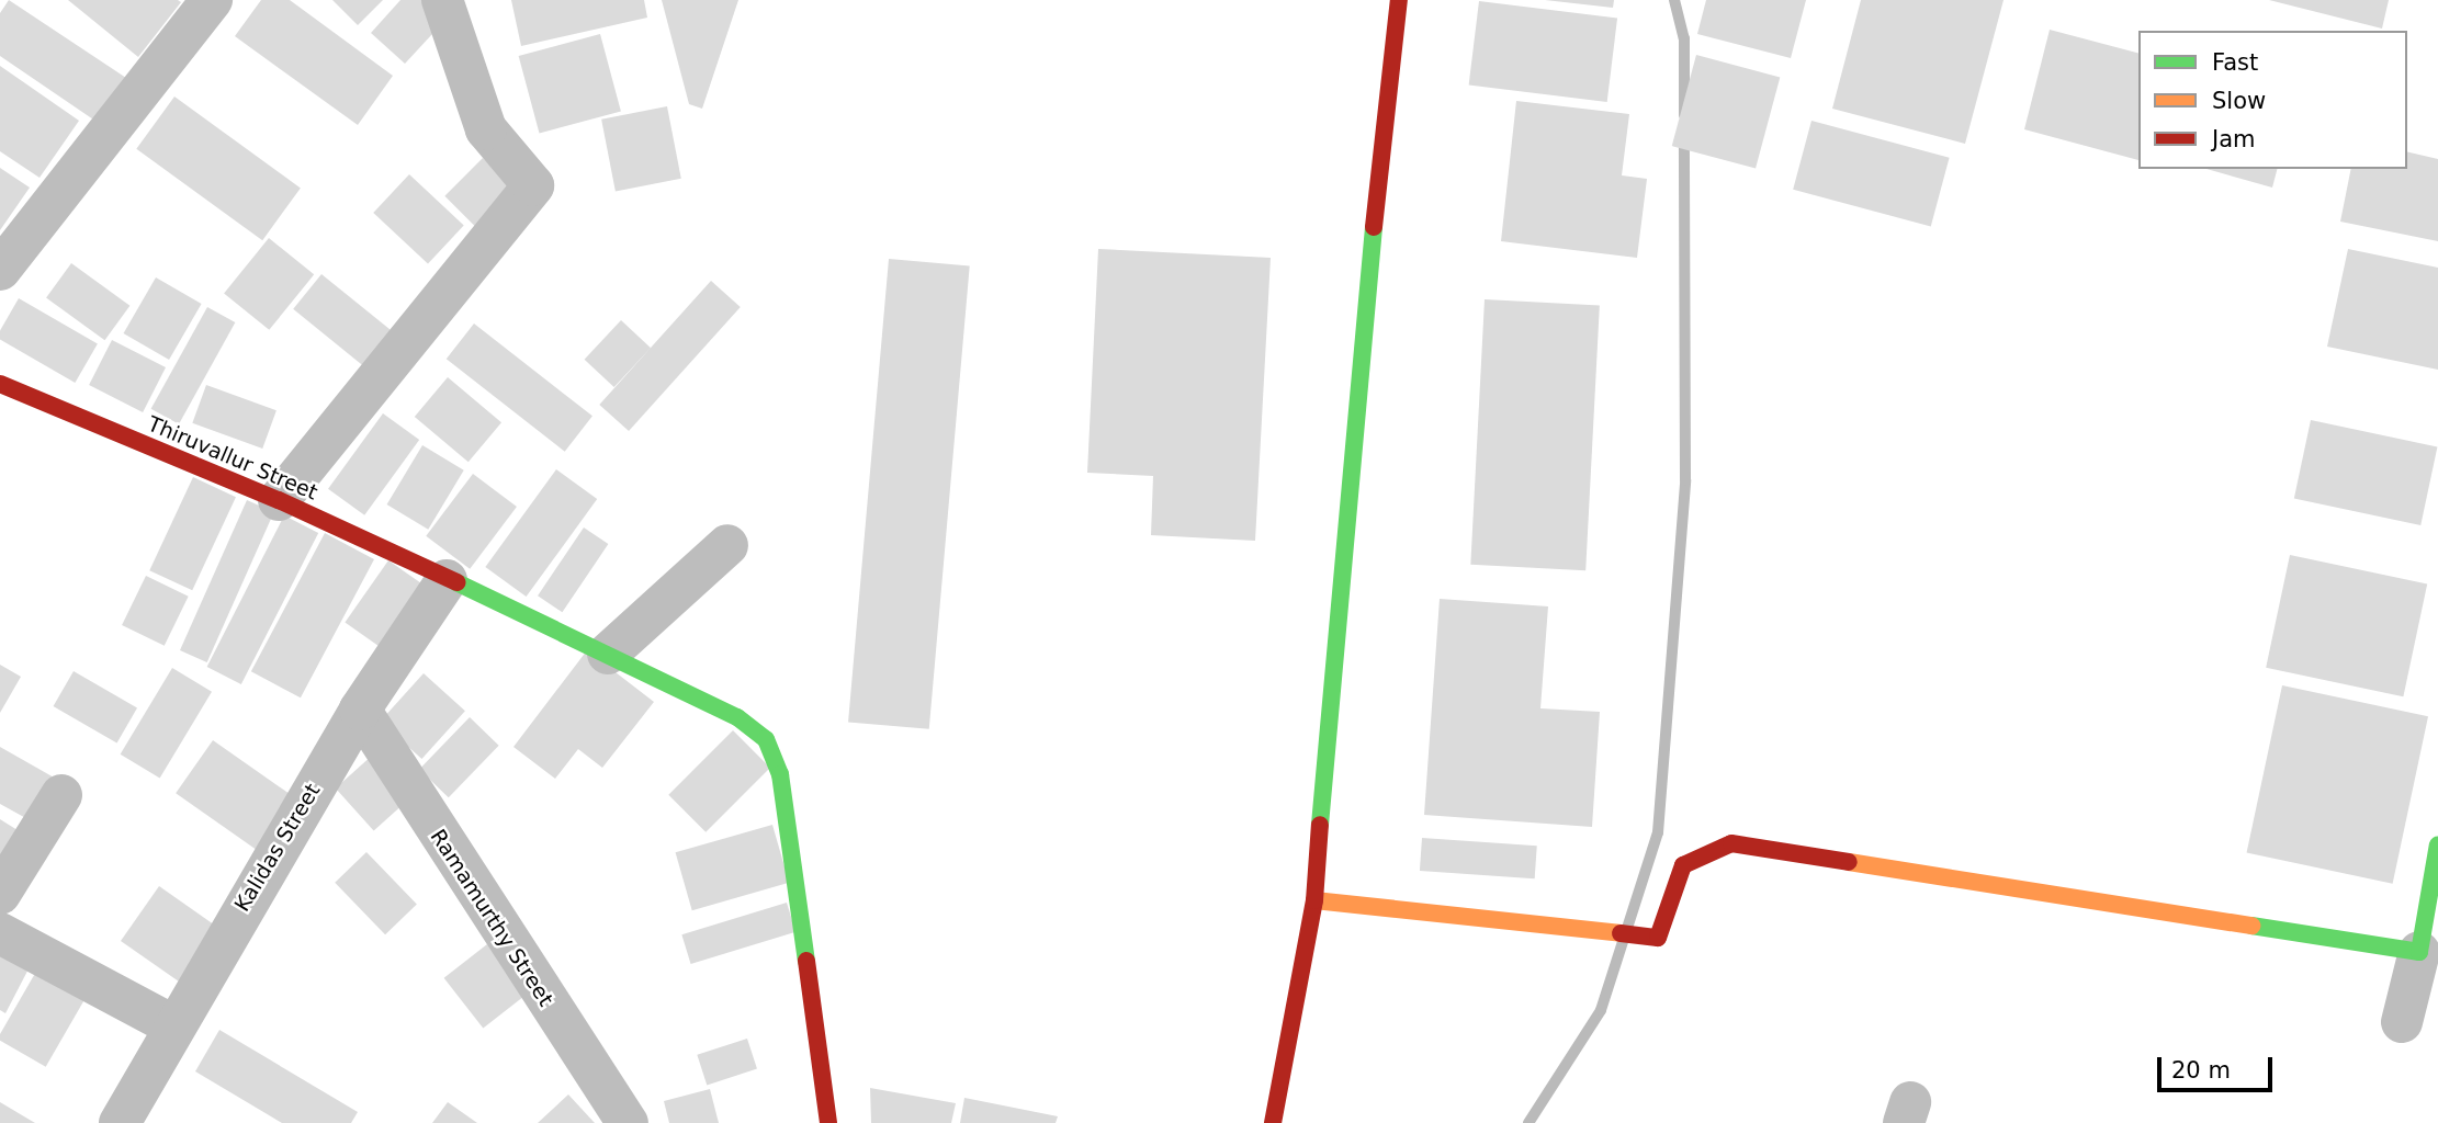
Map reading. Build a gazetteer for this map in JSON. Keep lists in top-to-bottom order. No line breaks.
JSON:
{"streets":{"street":["Thiruvallur Street","Kalidas Street","Ramamurthy Street"]},"crossings":[["Thiruvallur Street","Kalidas Street"],["Kalidas Street","Ramamurthy Street"]],"legend":["Fast","Slow","Jam"],"scale_bar":"20 m"}
